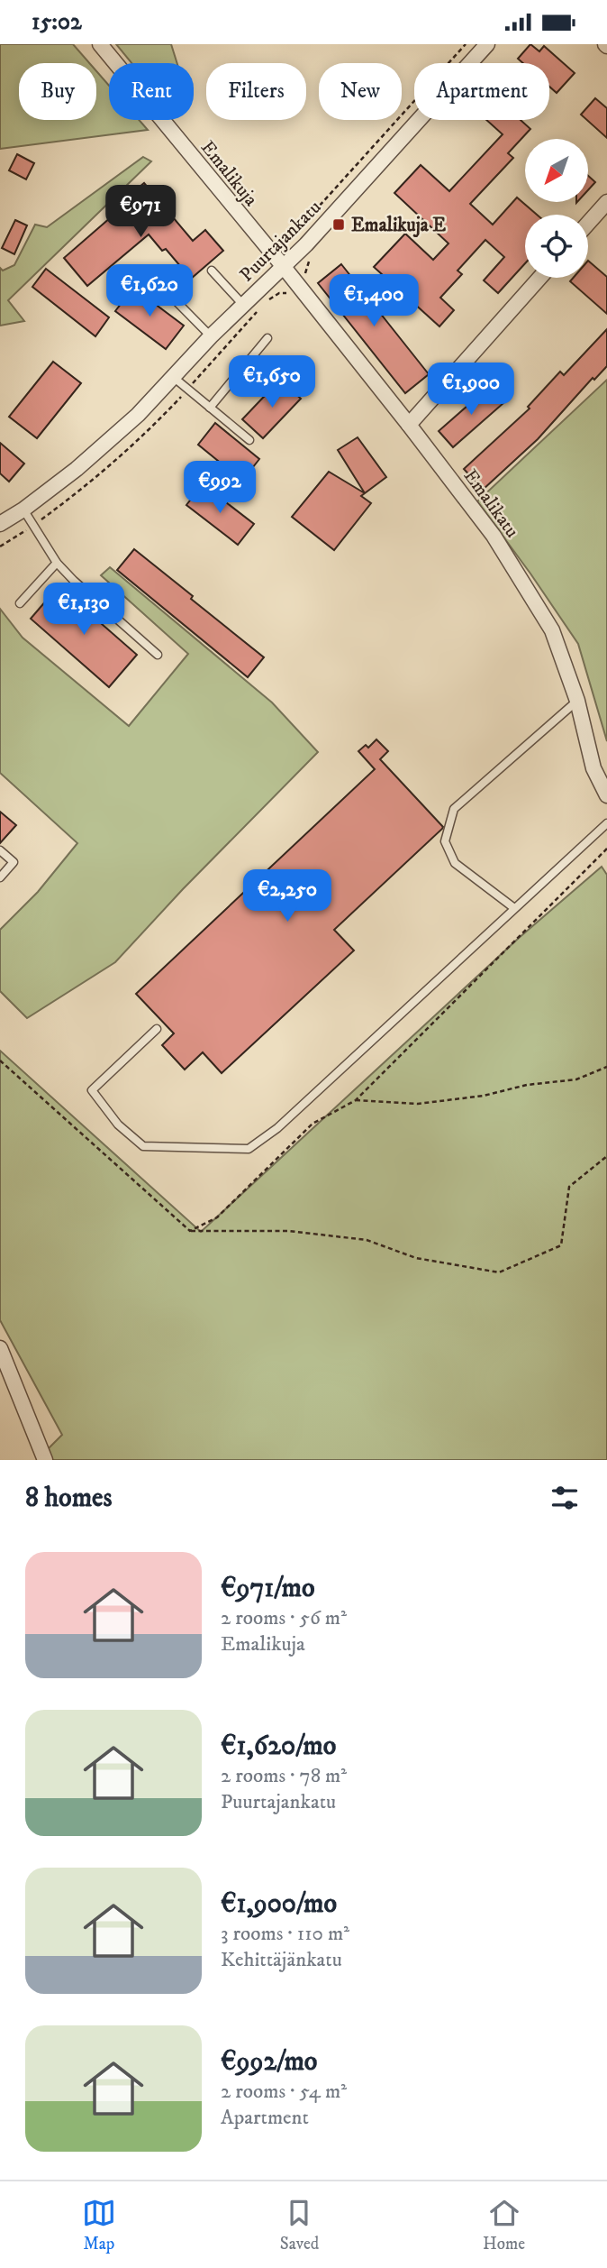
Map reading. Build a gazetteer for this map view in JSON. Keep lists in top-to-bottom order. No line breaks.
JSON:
{"streets":{"street":["Emalikuja","Puurtajankatu","Emalikatu"]},"crossings":[["Emalikuja","Puurtajankatu"],["Emalikuja","Emalikatu"],["Puurtajankatu","Emalikatu"]],"places":{"transit":["Emalikuja E"]},"north":"bottom left","page":{"status":"15:02","chip":["Buy","Rent","Filters","New","Apartment"],"price":["€971","€1,620","€1,400","€1,650","€1,900","€992","€1,130","€2,250"],"heading":"8 homes","list":[{"name":"€971/mo","note":"2 rooms · 56 m² · Emalikuja"},{"name":"€1,620/mo","note":"2 rooms · 78 m² · Puurtajankatu"},{"name":"€1,900/mo","note":"3 rooms · 110 m² · Kehittäjänkatu"},{"name":"€992/mo","note":"2 rooms · 54 m² · Apartment"}],"tabs":["Map","Saved","Home"]}}
